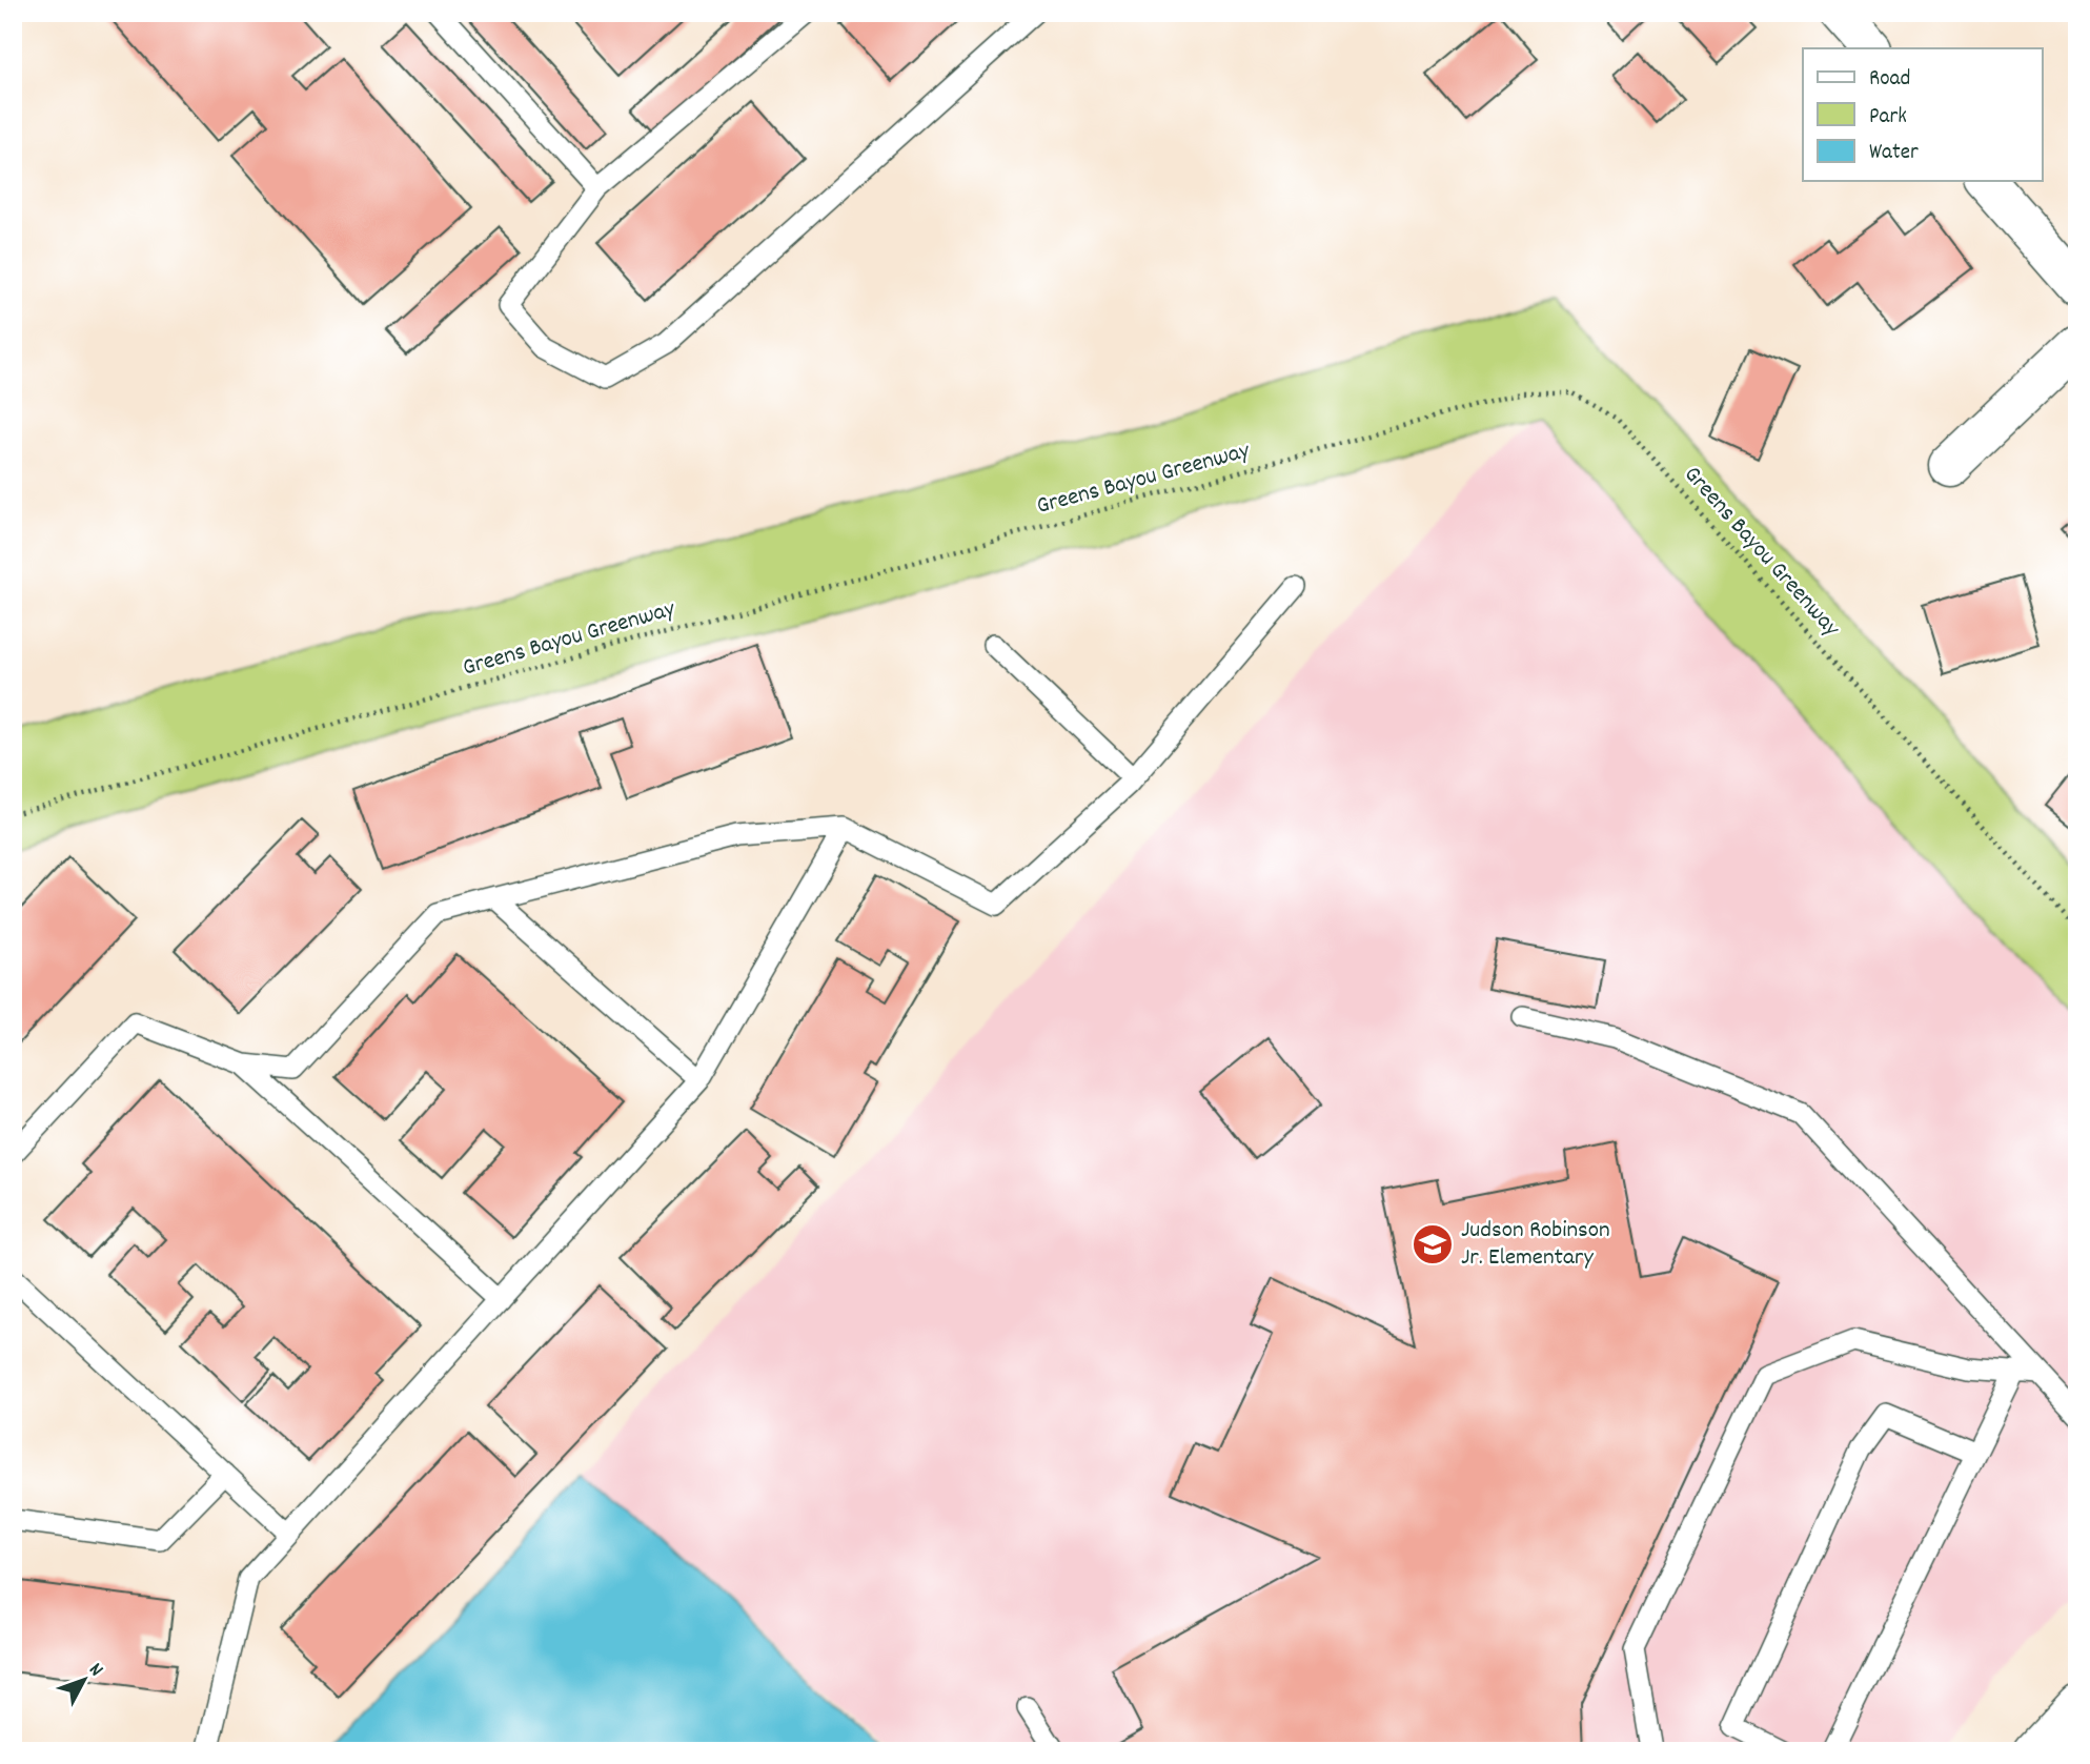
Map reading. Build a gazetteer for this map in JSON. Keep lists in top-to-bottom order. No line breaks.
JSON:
{"streets":{"path":["Greens Bayou Greenway"]},"places":{"school or university":["Judson Robinson Jr. Elementary"]},"legend":["Road","Park","Water"],"north":"top right"}
